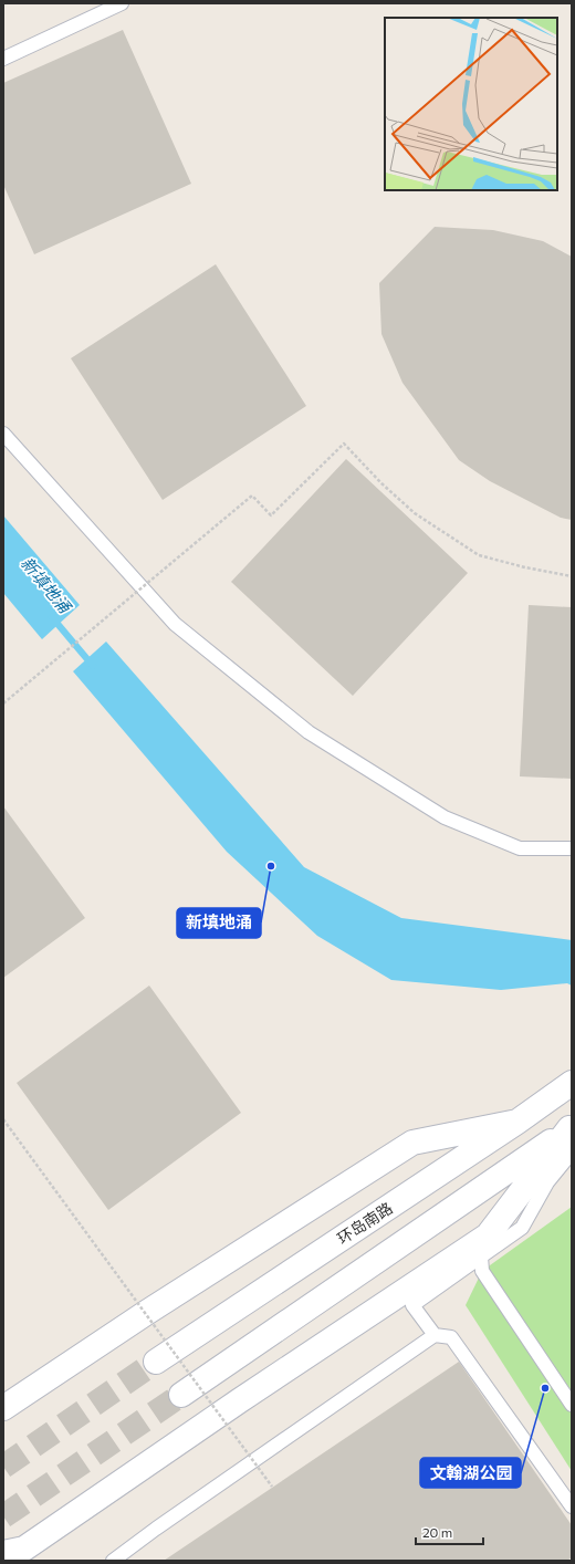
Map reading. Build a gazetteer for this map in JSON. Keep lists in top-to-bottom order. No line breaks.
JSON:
{"streets":{"main road":["环岛南路"]},"water":["新填地涌"],"places":["新填地涌","文翰湖公园"],"scale_bar":"20 m"}
